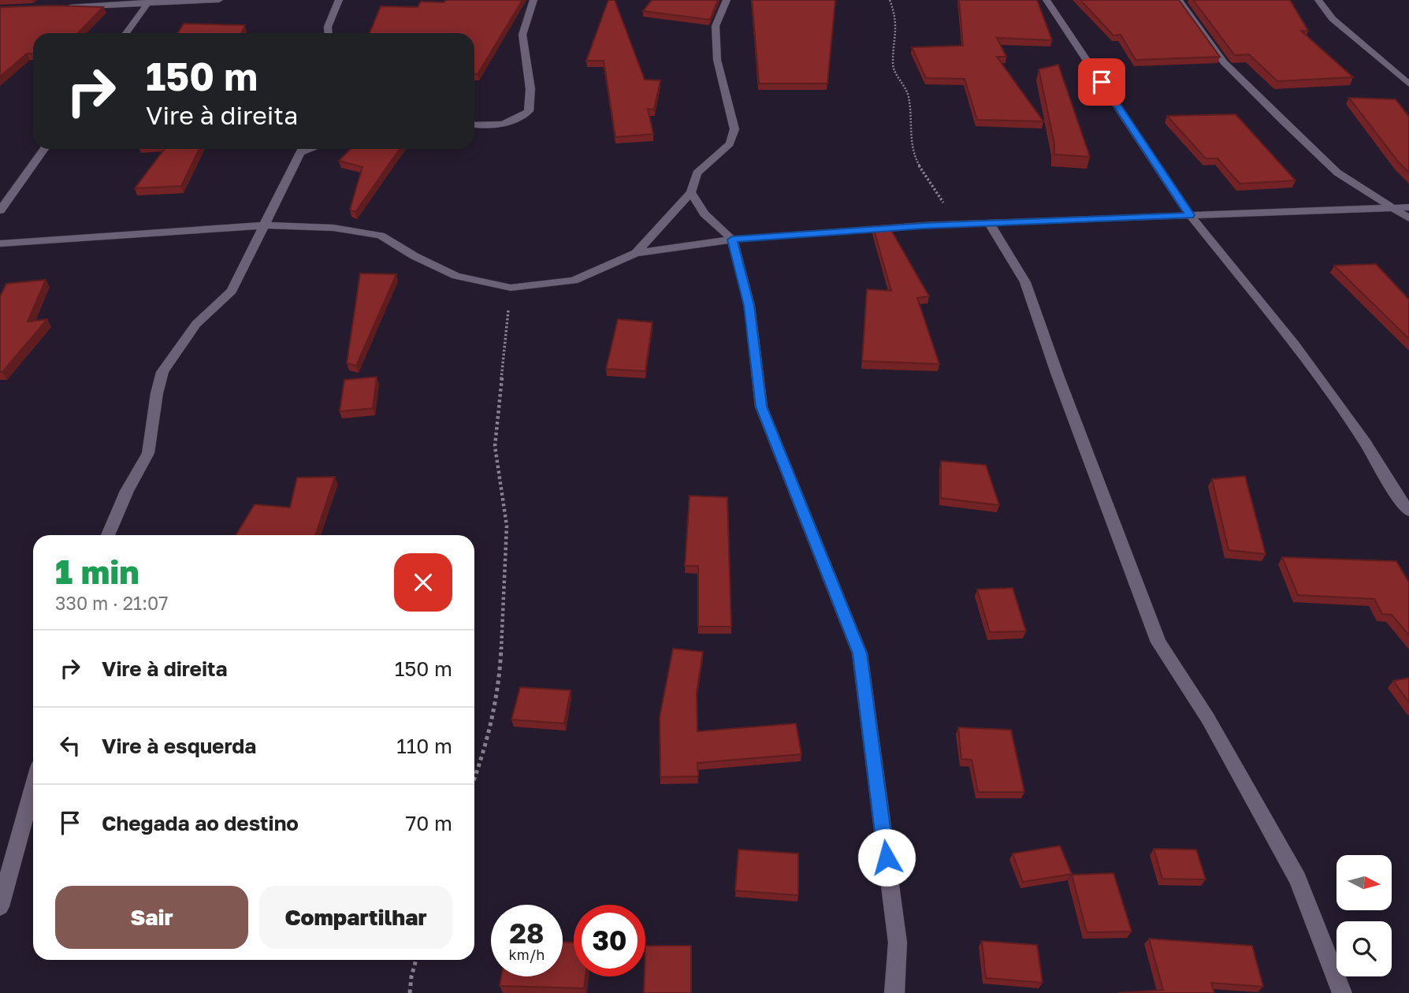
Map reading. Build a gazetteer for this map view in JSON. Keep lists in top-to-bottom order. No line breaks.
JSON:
{"north":"right","page":{"turn":["150 m","Vire à direita"],"heading":["1 min","330 m · 21:07"],"list":[{"name":"Vire à direita","value":"150 m"},{"name":"Vire à esquerda","value":"110 m"},{"name":"Chegada ao destino","value":"70 m"}],"buttons":["Sair","Compartilhar"],"speed":"28 km/h","limit":"30"}}
